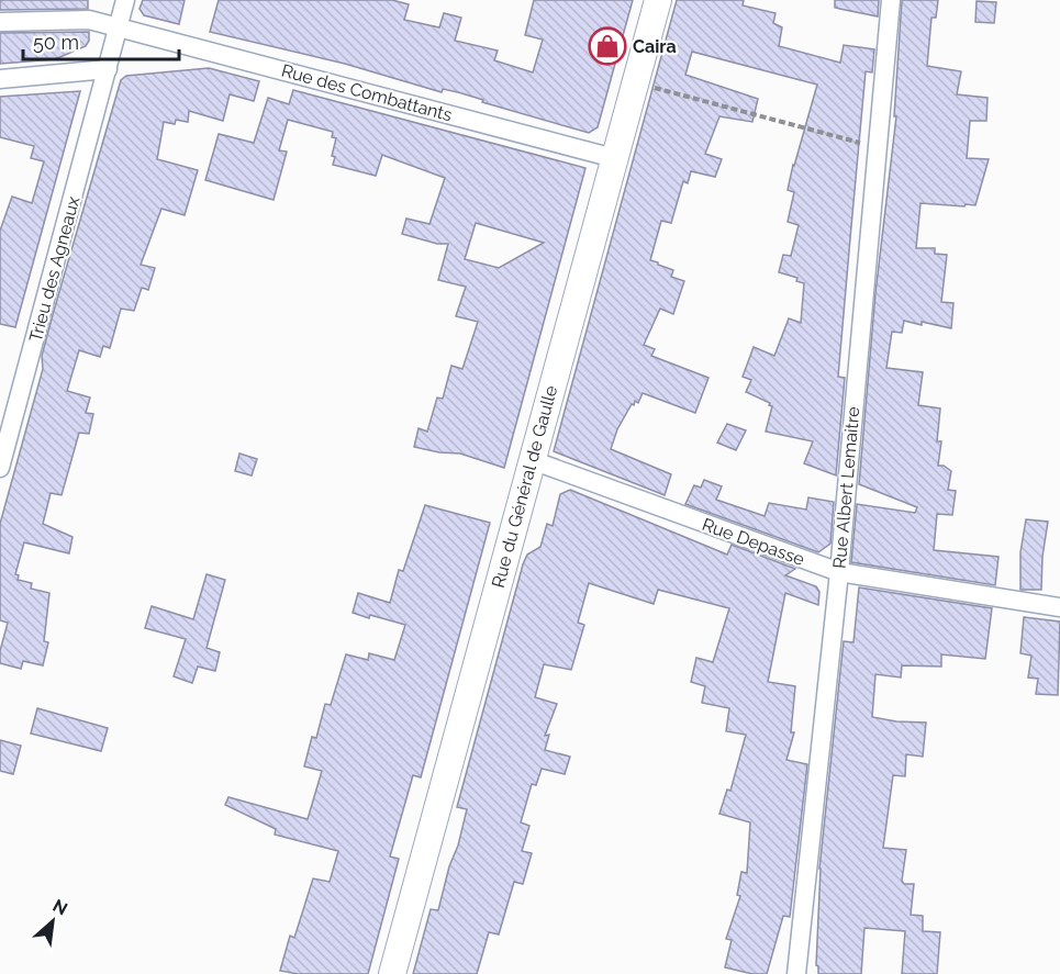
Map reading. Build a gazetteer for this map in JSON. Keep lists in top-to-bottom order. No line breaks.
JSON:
{"streets":{"main road":["Rue du Général de Gaulle"],"street":["Rue des Combattants","Trieu des Agneaux","Rue Albert Lemaitre","Rue Depasse"]},"crossings":[["Rue des Combattants","Trieu des Agneaux"],["Rue des Combattants","Rue du Général de Gaulle"],["Rue du Général de Gaulle","Rue Depasse"],["Rue Albert Lemaitre","Rue Depasse"]],"places":{"shop":["Caira"]},"scale_bar":"50 m","north":"top right"}
